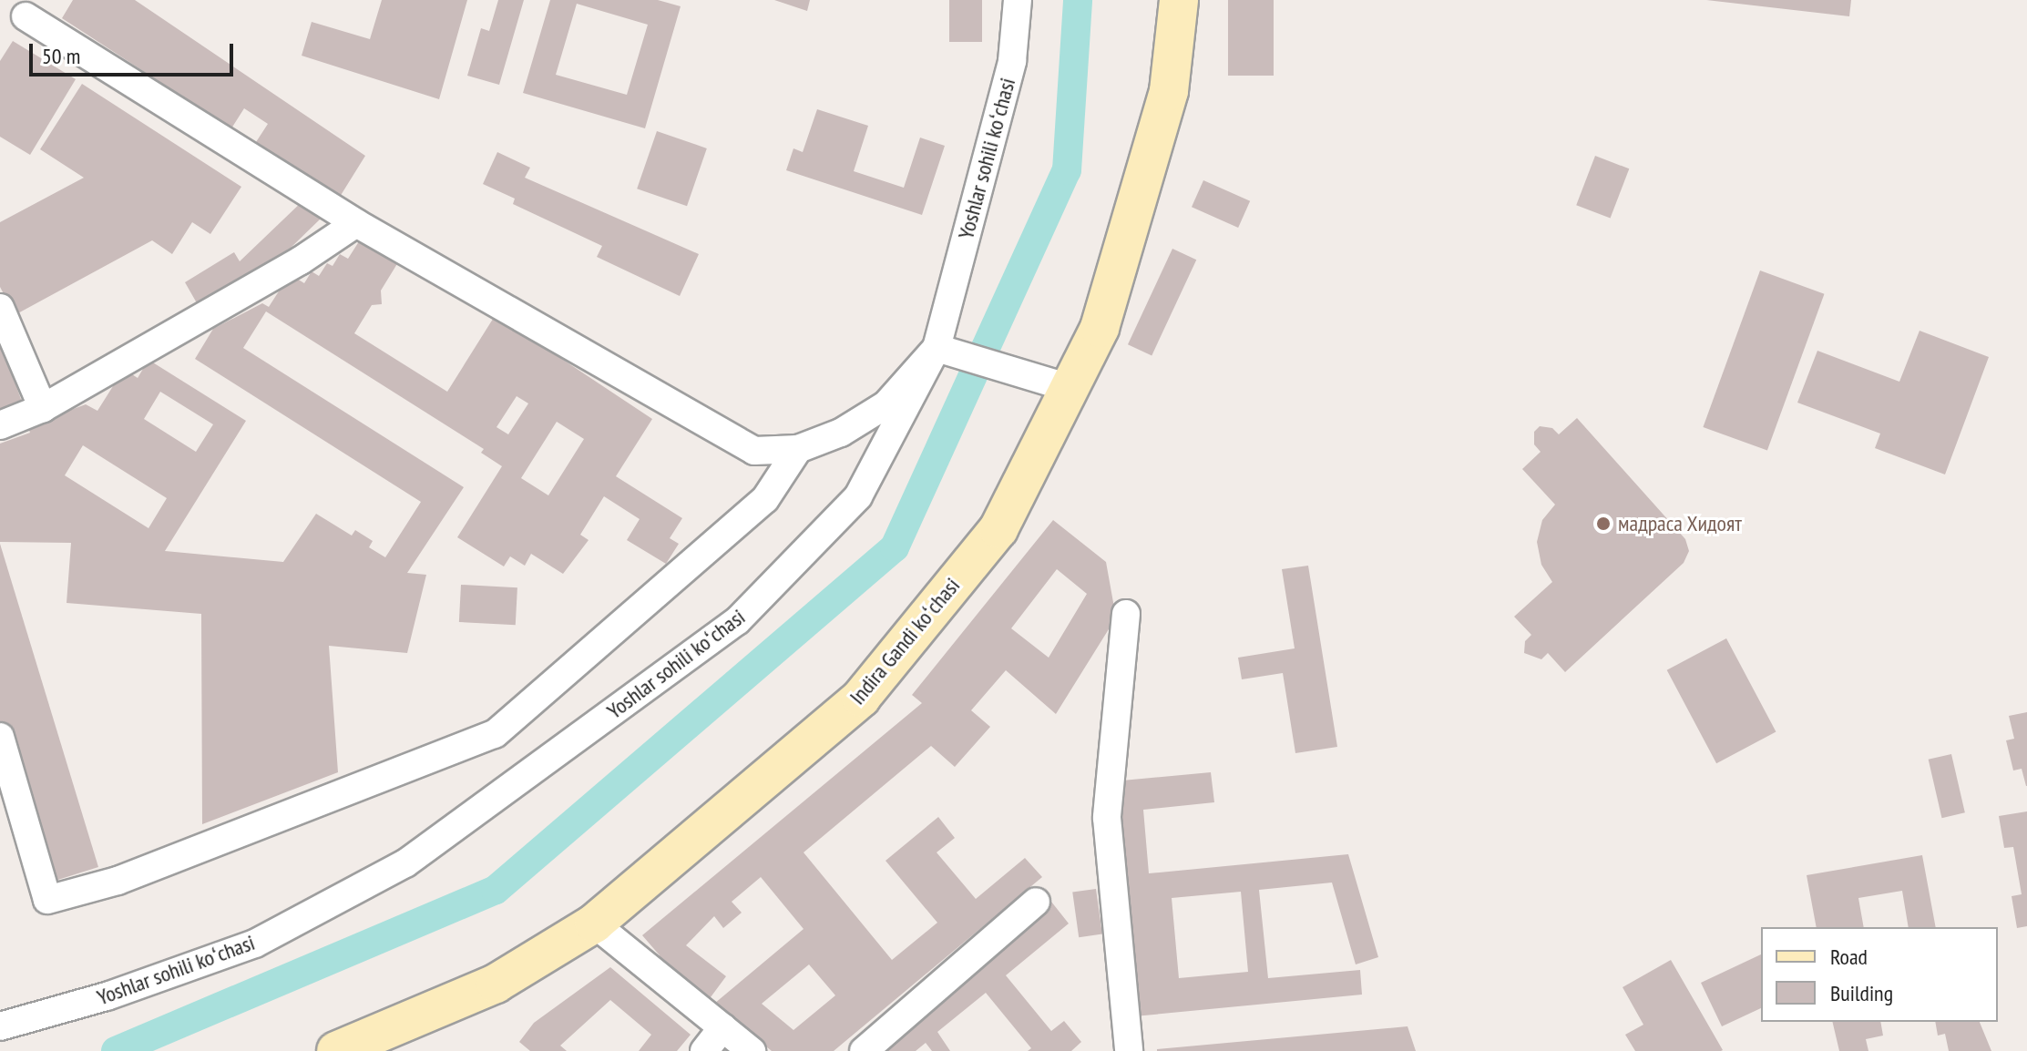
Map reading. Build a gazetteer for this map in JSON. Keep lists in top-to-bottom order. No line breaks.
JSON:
{"streets":{"street":["Yoshlar sohili koʻchasi","Indira Gandi koʻchasi"]},"places":["мадраса Хидоят"],"legend":["Road","Building"],"scale_bar":"50 m"}
